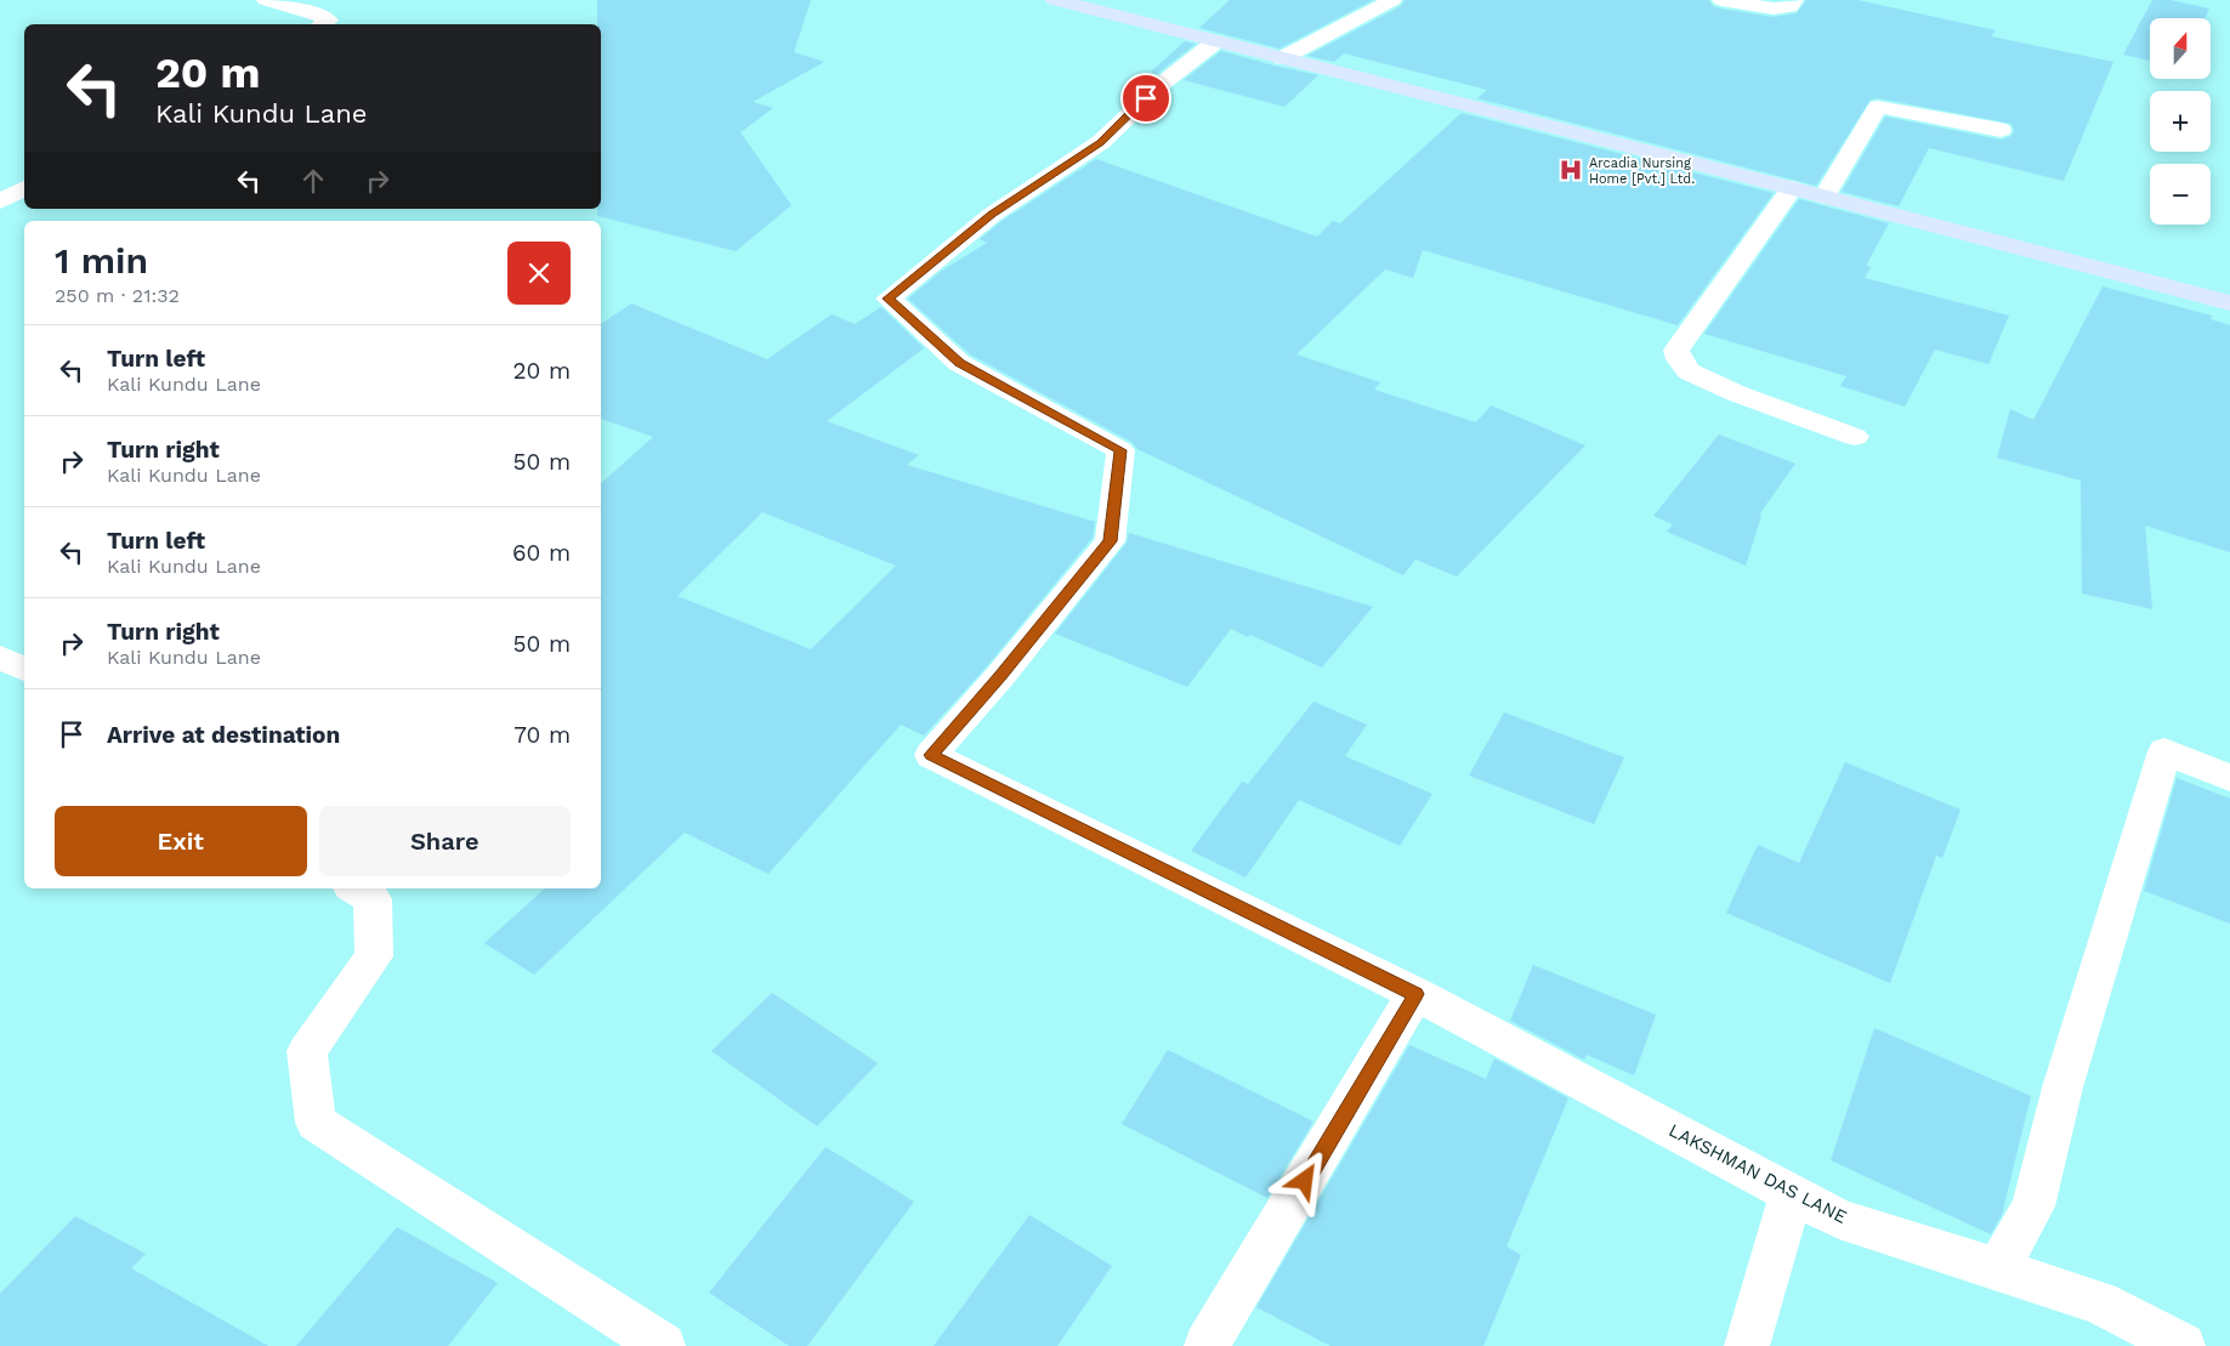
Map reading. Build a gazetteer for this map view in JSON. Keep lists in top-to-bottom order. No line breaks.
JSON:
{"streets":{"street":["LAKSHMAN DAS LANE"]},"places":{"hospital":["Arcadia Nursing Home [Pvt.] Ltd."]},"north":"top","page":{"map_buttons":["+","−"],"turn":["20 m","Kali Kundu Lane"],"heading":["1 min","250 m · 21:32"],"list":[{"name":"Turn left","note":"Kali Kundu Lane","value":"20 m"},{"name":"Turn right","note":"Kali Kundu Lane","value":"50 m"},{"name":"Turn left","note":"Kali Kundu Lane","value":"60 m"},{"name":"Turn right","note":"Kali Kundu Lane","value":"50 m"},{"name":"Arrive at destination","value":"70 m"}],"buttons":["Exit","Share"]}}
